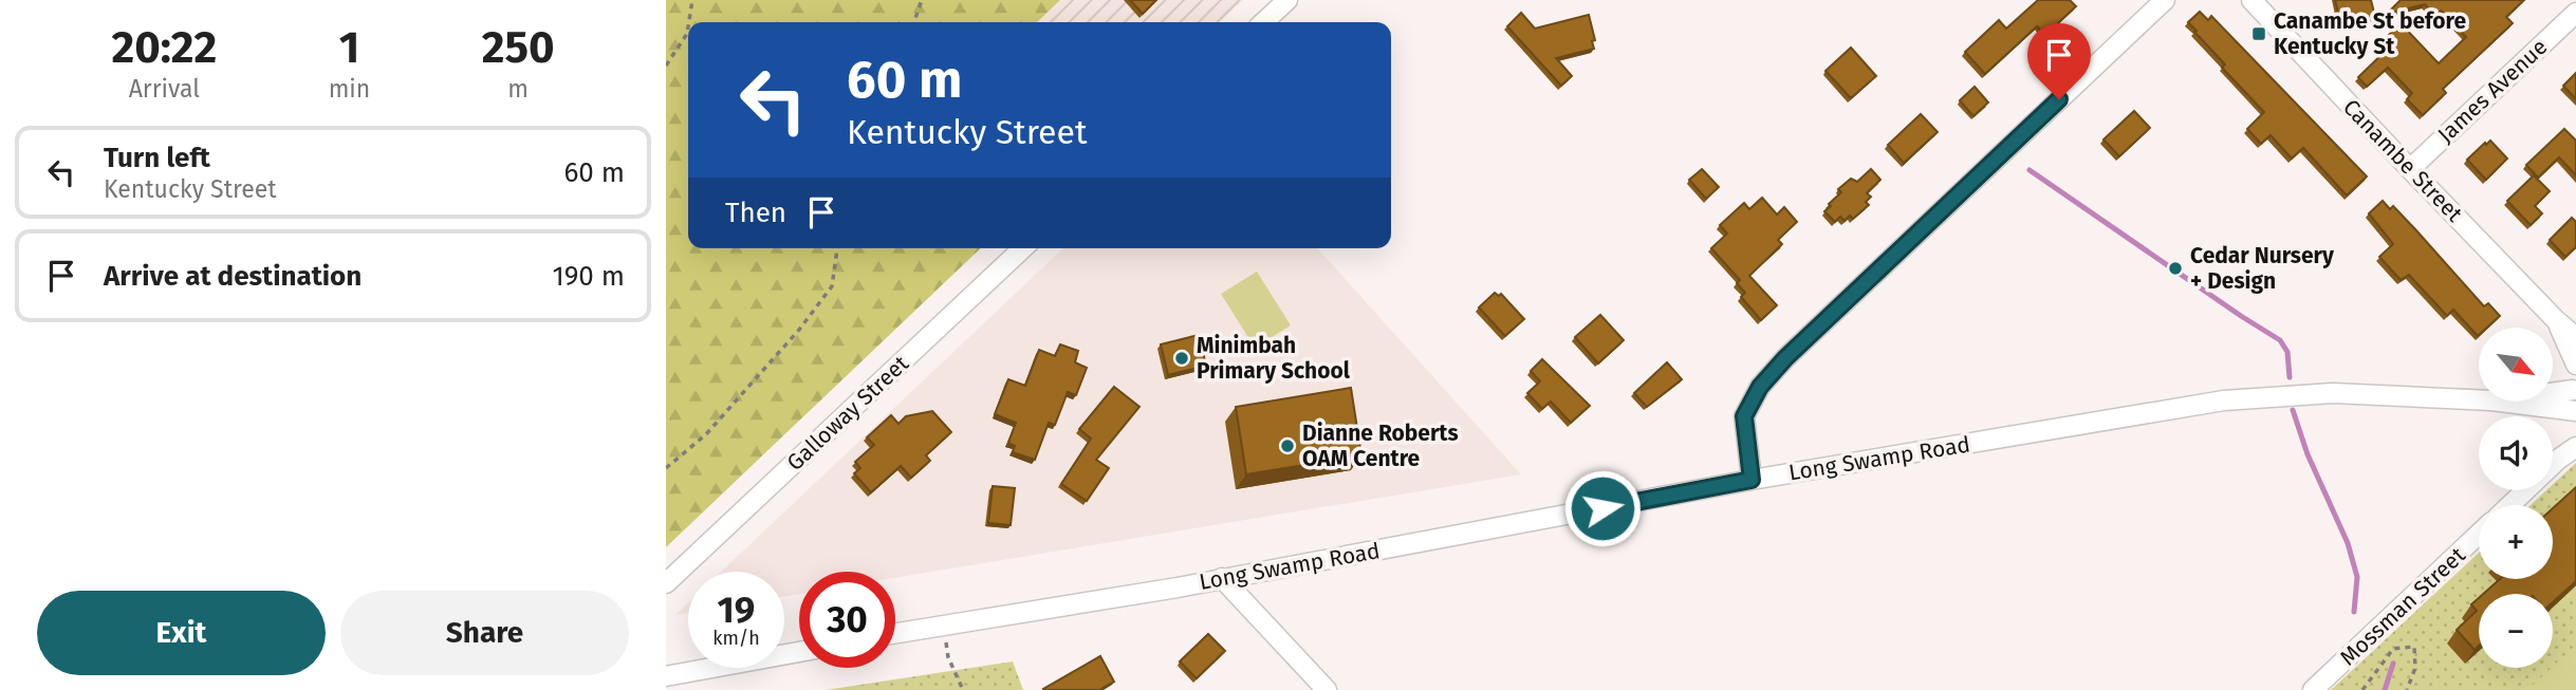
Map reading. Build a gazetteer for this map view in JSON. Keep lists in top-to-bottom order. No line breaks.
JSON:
{"streets":{"street":["James Avenue","Canambe Street","Galloway Street","Long Swamp Road","Mossman Street"]},"crossings":[["James Avenue","Canambe Street"]],"places":{"transit":["Canambe St before Kentucky St"],"other":["Cedar Nursery + Design","Minimbah Primary School","Dianne Roberts OAM Centre"]},"north":"bottom right","page":{"eta":["20:22","Arrival","1","min","250","m"],"turn":["60 m","Kentucky Street"],"list":[{"name":"Turn left","note":"Kentucky Street","value":"60 m"},{"name":"Arrive at destination","value":"190 m"}],"then":"Then","map_buttons":["+","−"],"speed":"19 km/h","limit":"30","buttons":["Exit","Share"]}}
